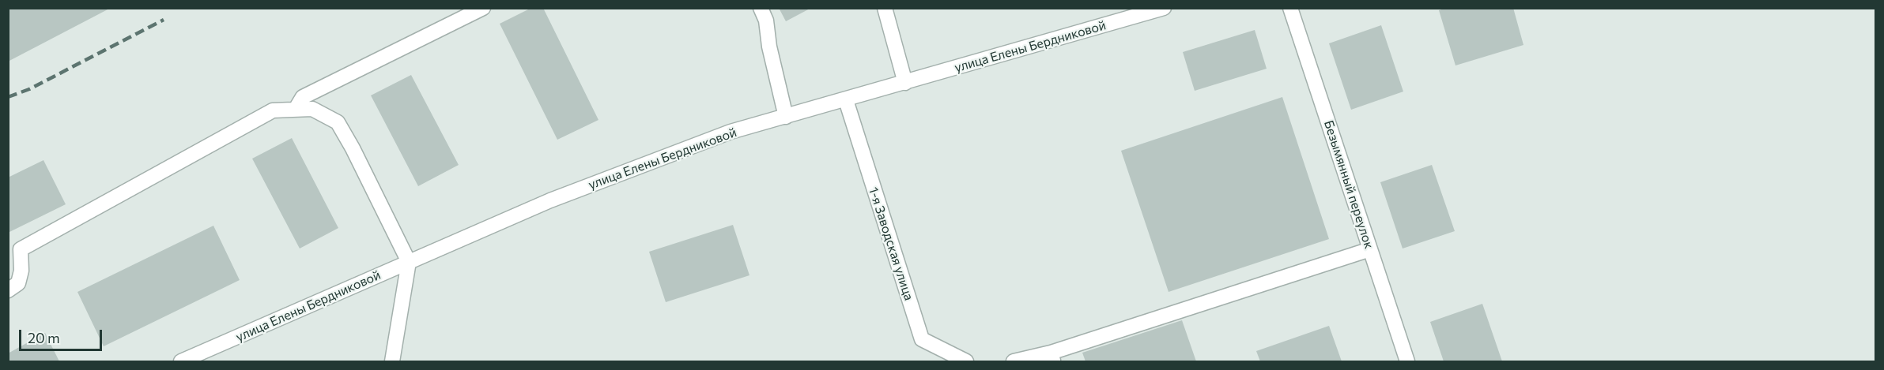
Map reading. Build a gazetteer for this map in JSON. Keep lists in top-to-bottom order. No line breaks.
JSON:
{"streets":{"street":["улица Елены Бердниковой","Безымянный переулок","1-я Заводская улица"]},"crossings":[["улица Елены Бердниковой","1-я Заводская улица"]],"scale_bar":"20 m"}
